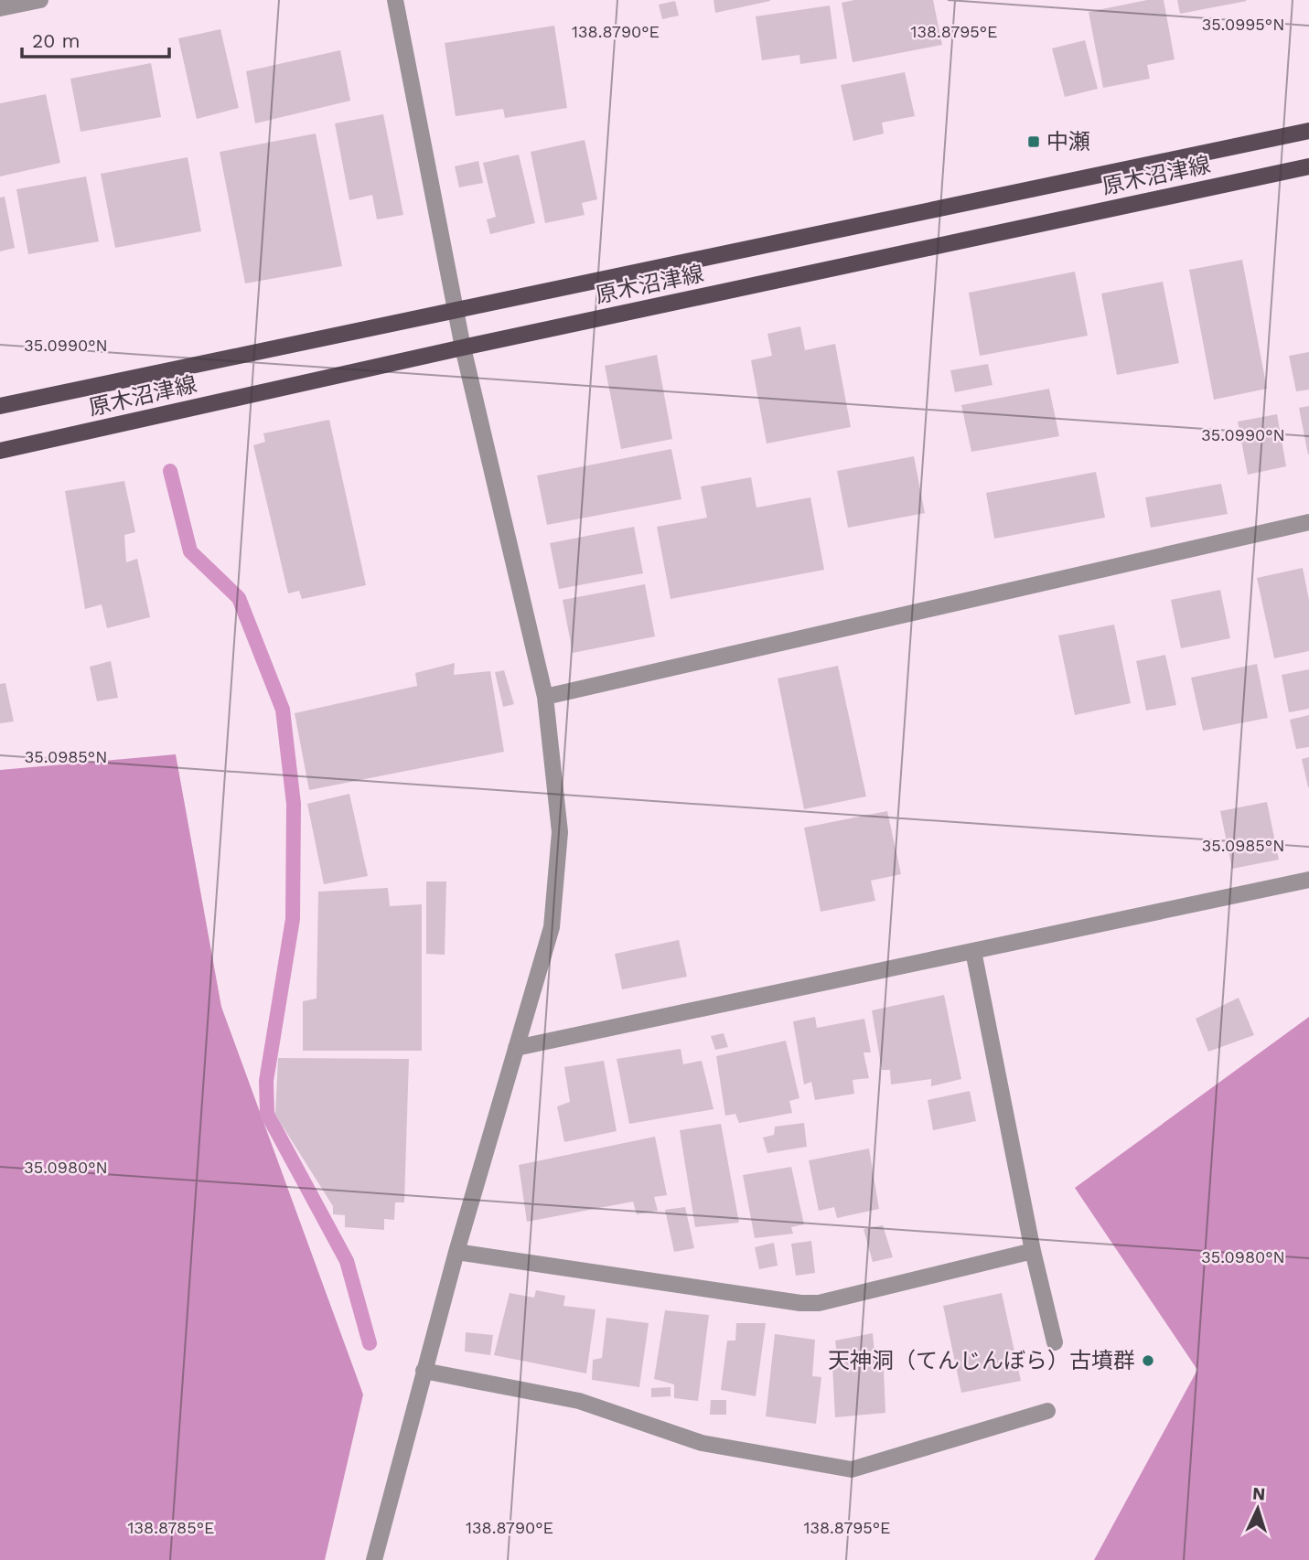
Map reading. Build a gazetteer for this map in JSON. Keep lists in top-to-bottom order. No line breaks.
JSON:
{"streets":{"main road":["原木沼津線"]},"places":{"transit":["中瀬"],"other":["天神洞（てんじんぼら）古墳群"]},"scale_bar":"20 m","north":"top","coordinates":["35.0995°N","138.8790°E","138.8795°E","35.0990°N","35.0985°N","35.0980°N","138.8785°E"]}
